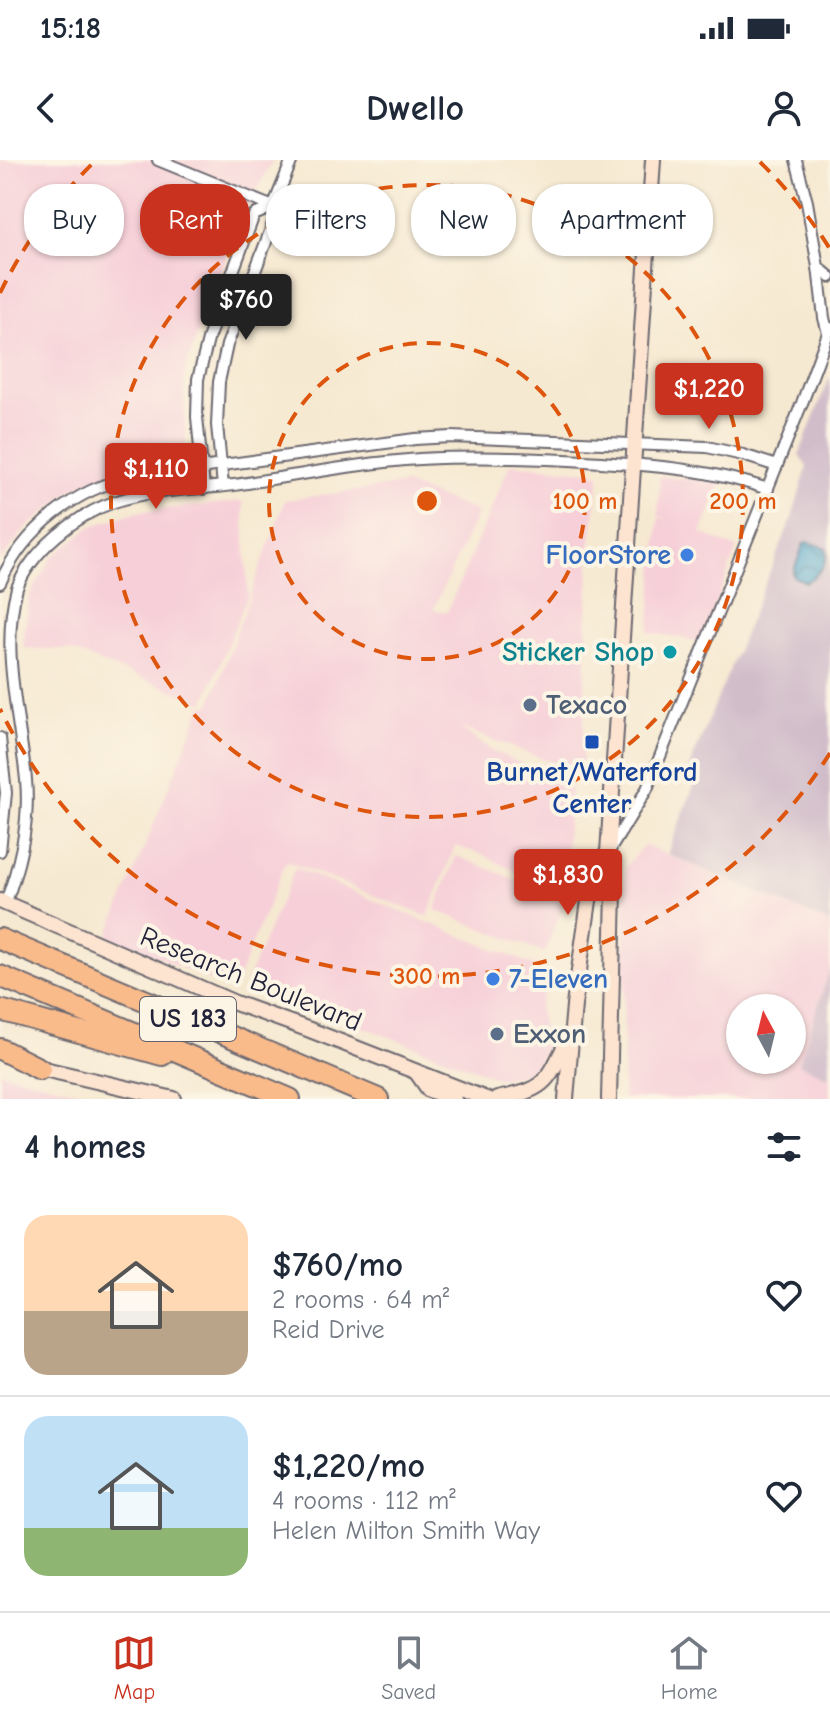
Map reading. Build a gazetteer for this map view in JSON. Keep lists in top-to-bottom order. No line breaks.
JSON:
{"streets":{"highway":["US 183"],"main road":["Research Boulevard"]},"places":{"other":["FloorStore","Sticker Shop","Texaco","7-Eleven","Exxon"],"transit":["Burnet/Waterford Center"]},"north":"top","page":{"status":"15:18","header":"Dwello","chip":["Buy","Rent","Filters","New","Apartment"],"price":["$760","$1,220","$1,110","$1,830"],"heading":"4 homes","list":[{"name":"$760/mo","note":"2 rooms · 64 m² · Reid Drive"},{"name":"$1,220/mo","note":"4 rooms · 112 m² · Helen Milton Smith Way"}],"tabs":["Map","Saved","Home"]},"rings":["100 m","200 m","300 m"]}
